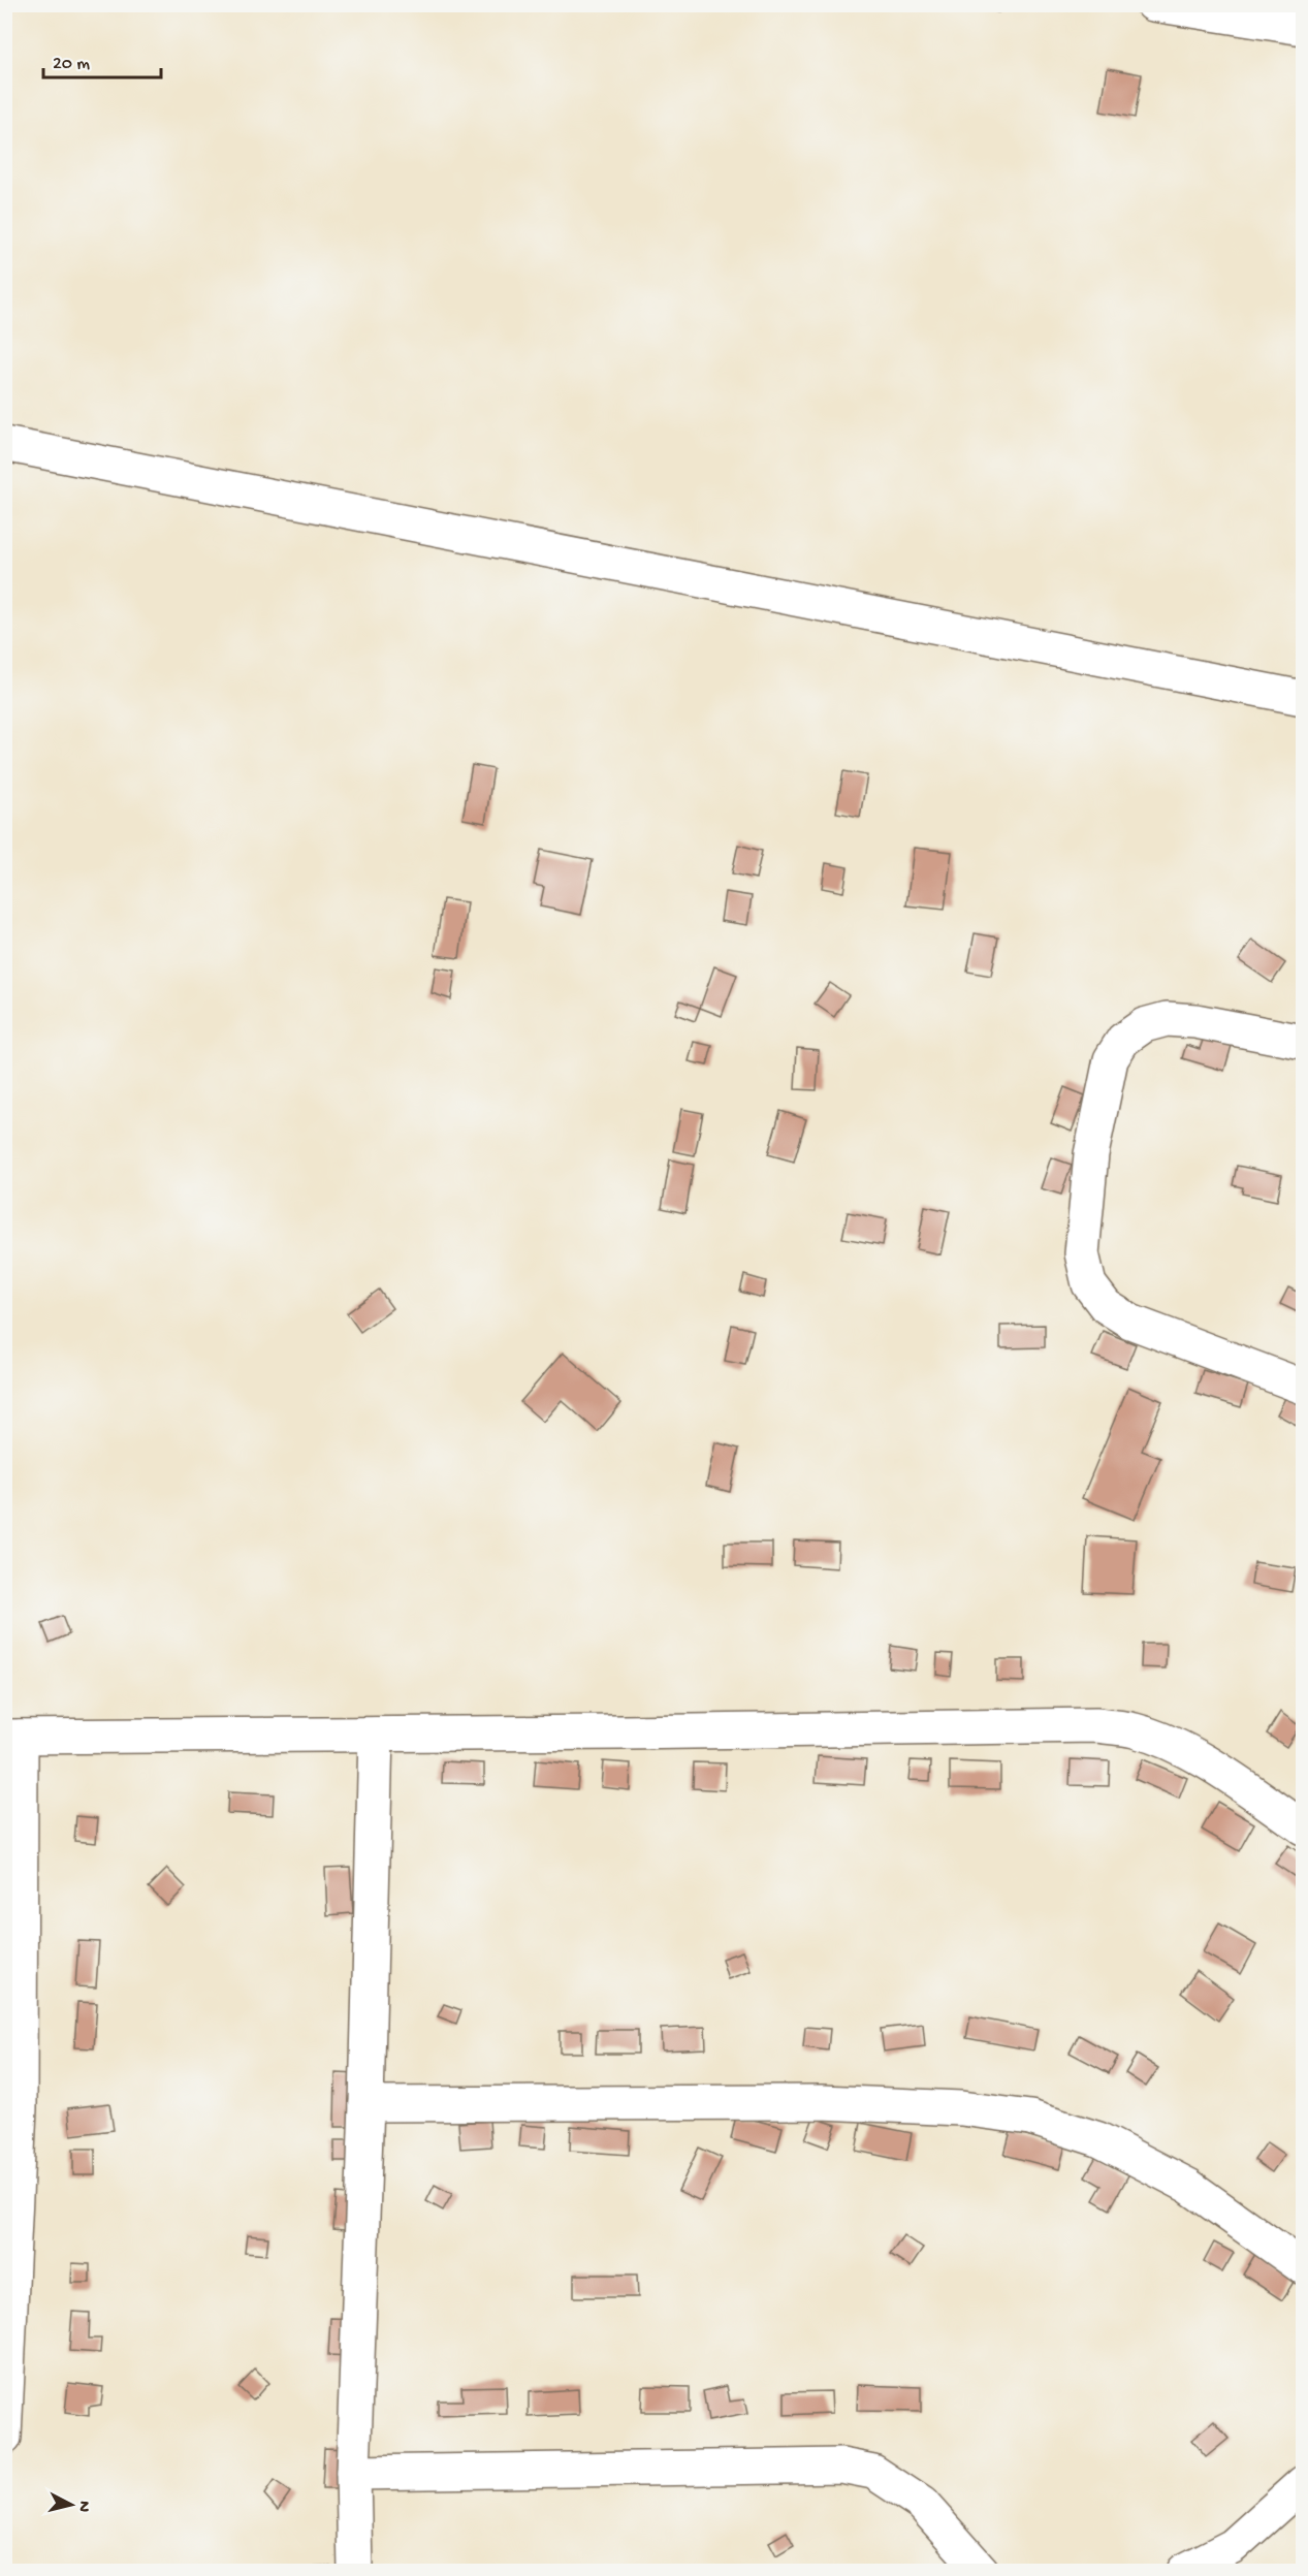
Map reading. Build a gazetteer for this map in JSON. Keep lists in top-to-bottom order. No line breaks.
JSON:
{"scale_bar":"20 m","north":"right"}
